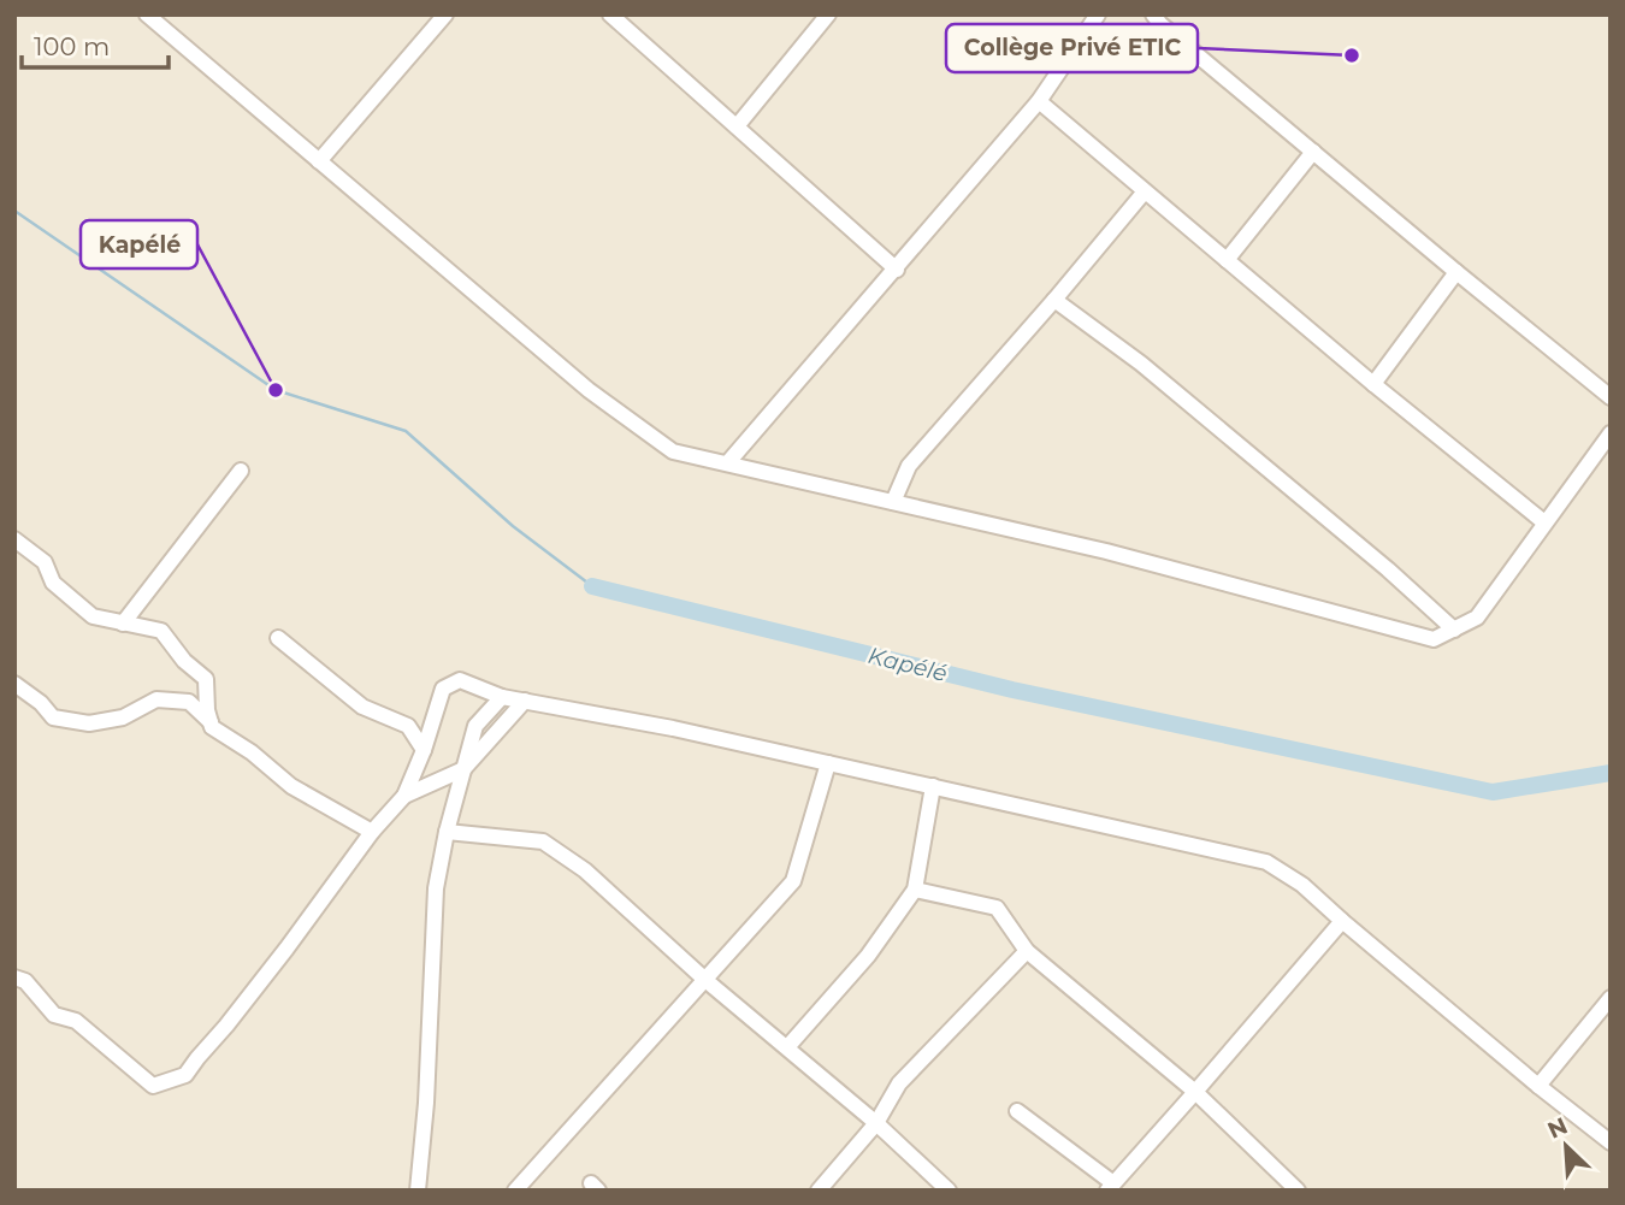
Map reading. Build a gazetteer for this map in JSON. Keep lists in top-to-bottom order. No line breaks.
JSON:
{"water":["Kapélé"],"places":["Collège Privé ETIC","Kapélé"],"scale_bar":"100 m","north":"top left"}
